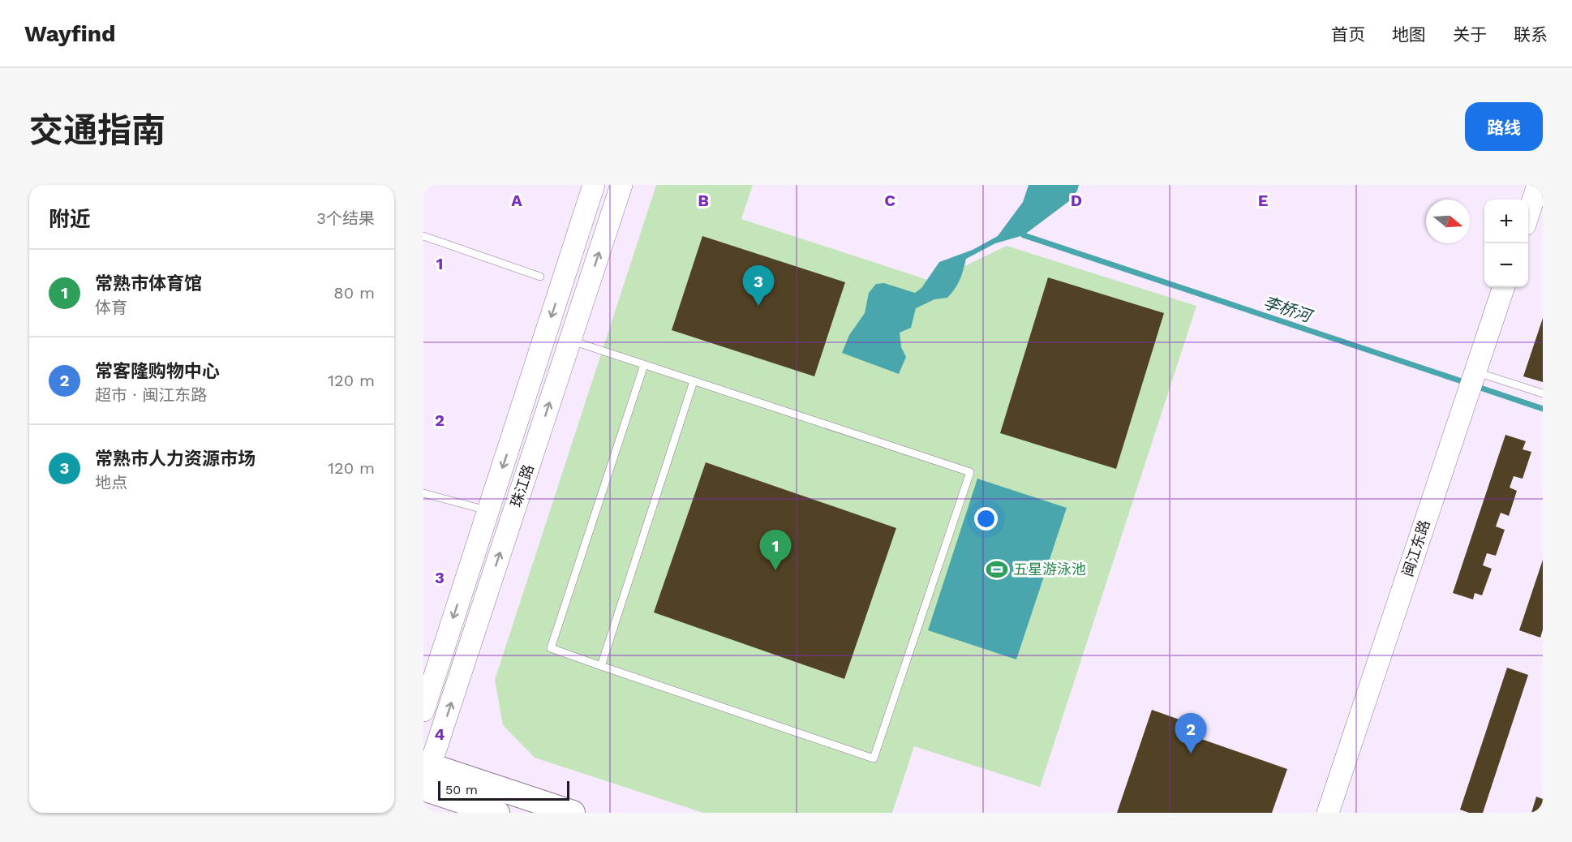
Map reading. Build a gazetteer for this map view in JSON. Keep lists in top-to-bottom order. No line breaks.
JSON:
{"streets":{"main road":["珠江路","闽江东路"]},"water":["李桥河"],"places":{"sports":["五星游泳池"]},"scale_bar":"50 m","north":"right","page":{"header":"Wayfind","nav":["首页","地图","关于","联系"],"title":"交通指南","buttons":"路线","heading":["附近","3个结果"],"map_buttons":["+","−"],"list":[{"mark":"1","name":"常熟市体育馆","note":"体育","value":"80 m"},{"mark":"2","name":"常客隆购物中心","note":"超市 · 闽江东路","value":"120 m"},{"mark":"3","name":"常熟市人力资源市场","note":"地点","value":"120 m"}],"pins":["3","1","2"],"scale":"50 m"},"grid":{"columns":["A","B","C","D","E"],"rows":["1","2","3","4"]}}
